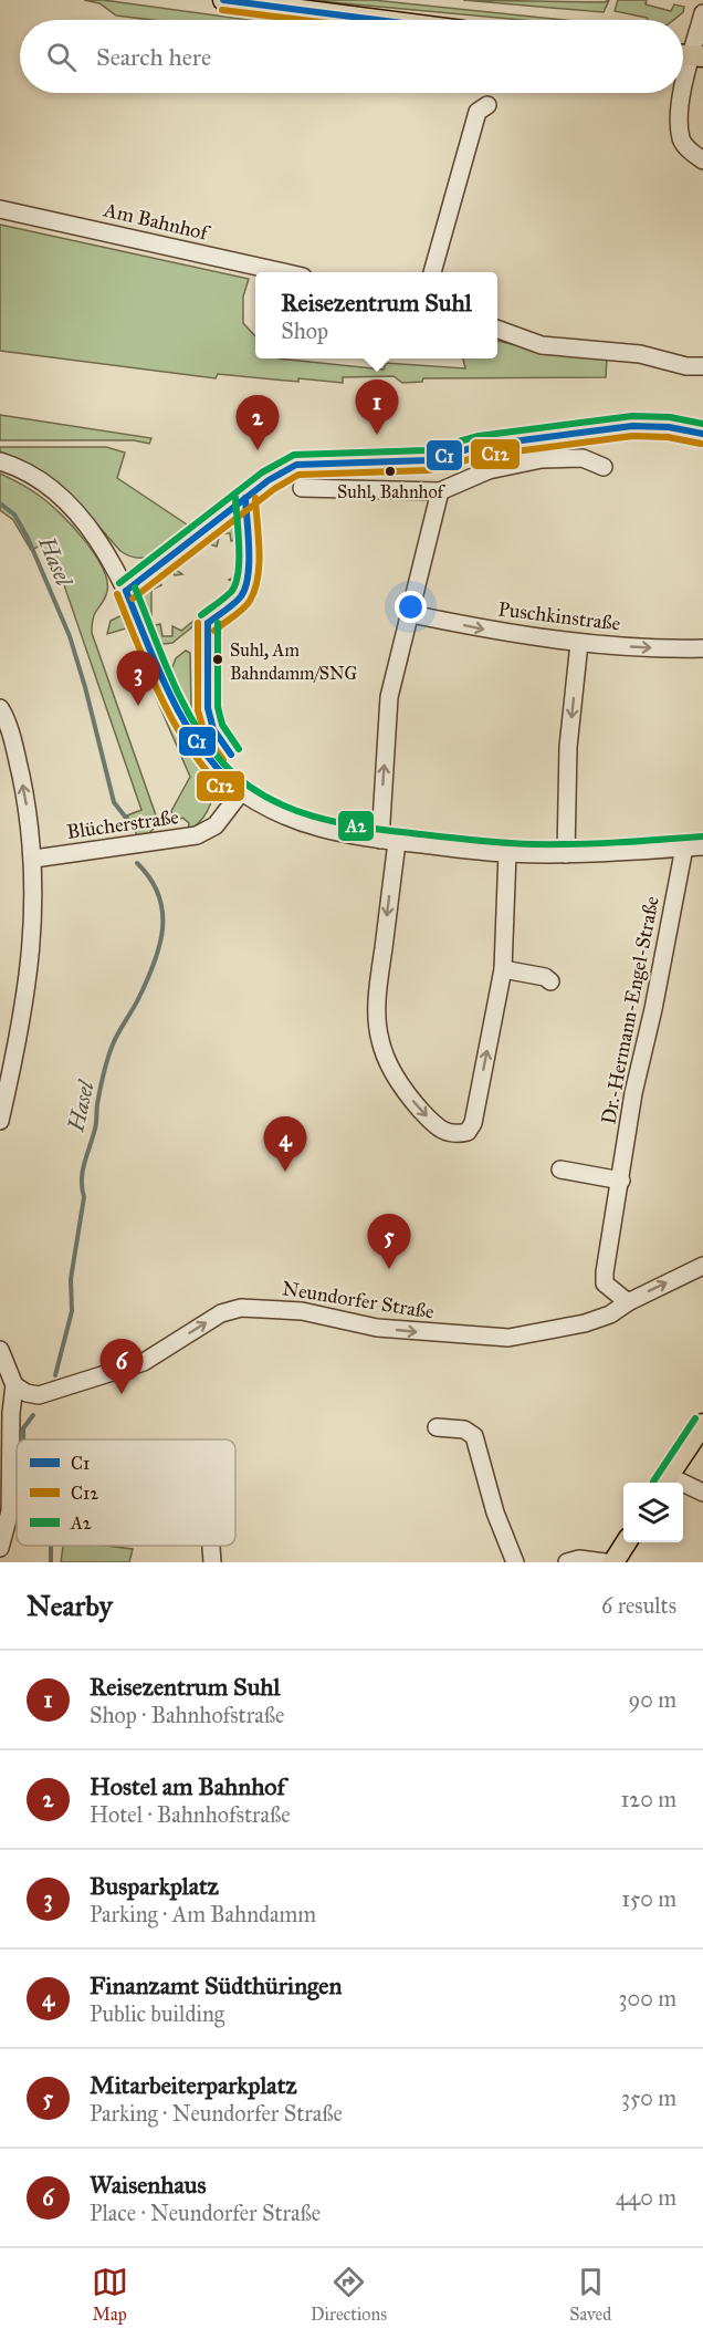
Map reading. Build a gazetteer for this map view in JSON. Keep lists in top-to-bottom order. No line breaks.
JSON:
{"streets":{"street":["Am Bahnhof","Puschkinstraße","Blücherstraße","Dr.-Hermann-Engel-Straße","Neundorfer Straße"]},"crossings":[["Dr.-Hermann-Engel-Straße","Neundorfer Straße"]],"one_way":["Puschkinstraße","Neundorfer Straße"],"water":["Hasel"],"places":["Suhl, Bahnhof","Suhl, Am Bahndamm/SNG"],"lines":["transit line C1","transit line C12","transit line A2"],"legend":["C1","C12","A2"],"page":{"search":"Search here","popup":["Reisezentrum Suhl","Shop"],"pins":["1","2","3","4","5","6"],"heading":["Nearby","6 results"],"list":[{"mark":"1","name":"Reisezentrum Suhl","note":"Shop · Bahnhofstraße","value":"90 m"},{"mark":"2","name":"Hostel am Bahnhof","note":"Hotel · Bahnhofstraße","value":"120 m"},{"mark":"3","name":"Busparkplatz","note":"Parking · Am Bahndamm","value":"150 m"},{"mark":"4","name":"Finanzamt Südthüringen","note":"Public building","value":"300 m"},{"mark":"5","name":"Mitarbeiterparkplatz","note":"Parking · Neundorfer Straße","value":"350 m"},{"mark":"6","name":"Waisenhaus","note":"Place · Neundorfer Straße","value":"440 m"}],"nav":["Map","Directions","Saved"]}}
